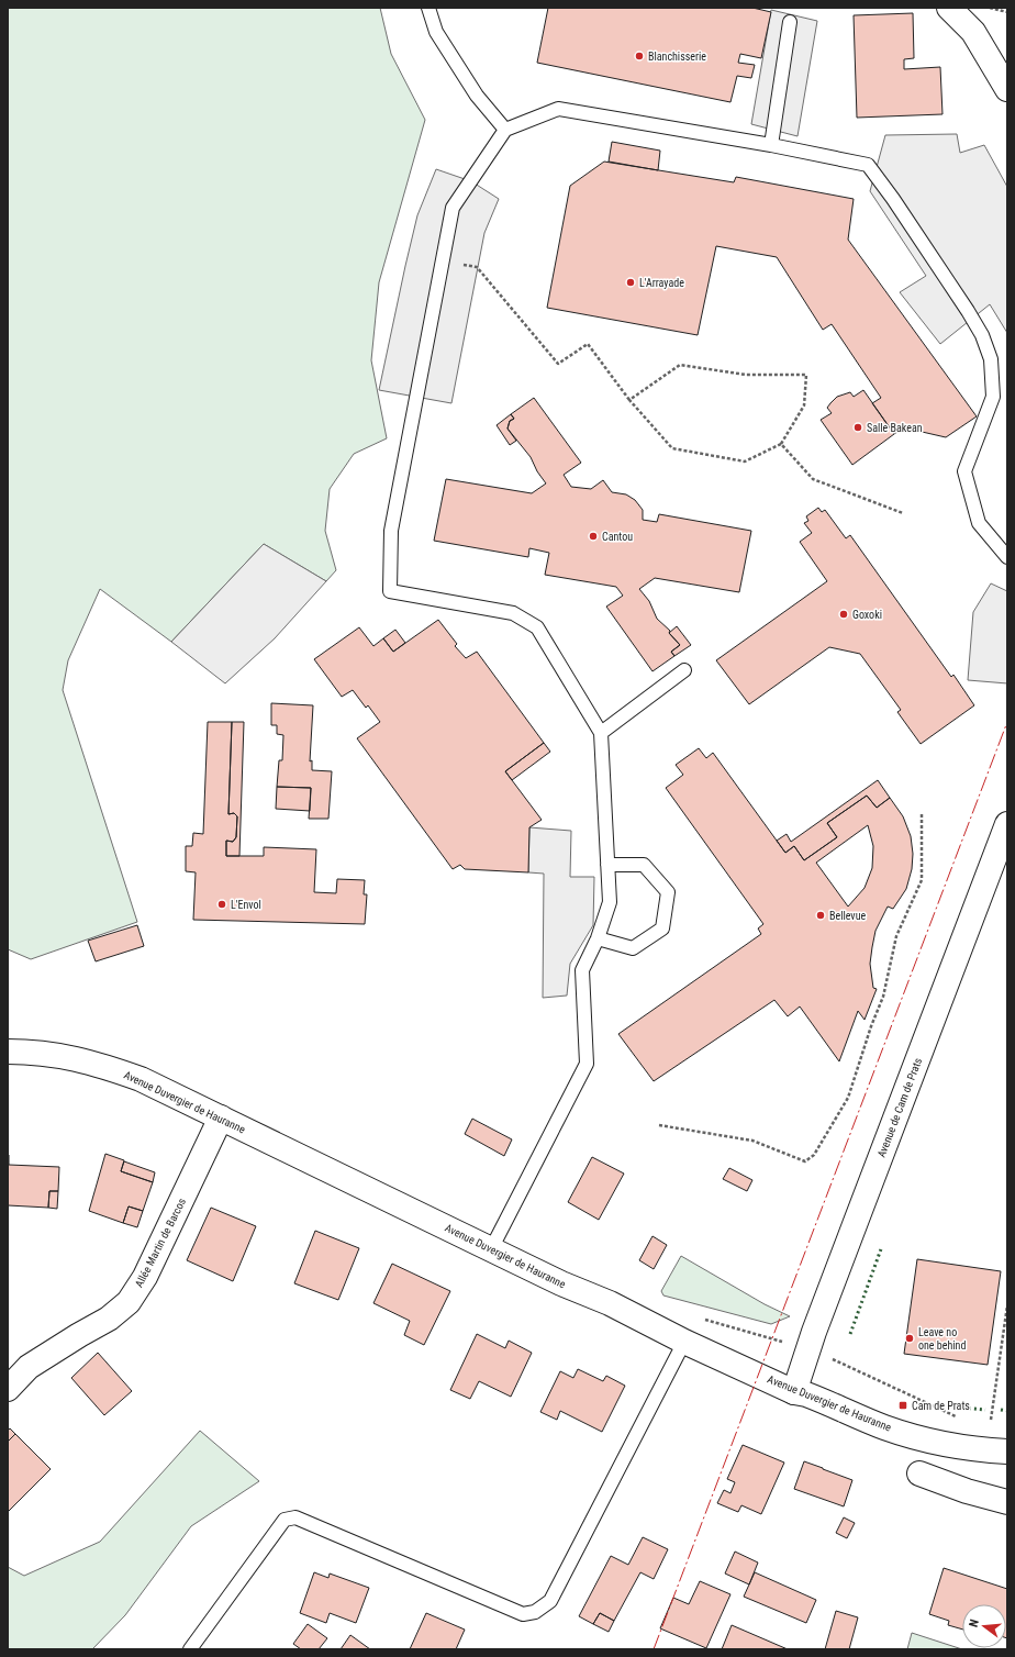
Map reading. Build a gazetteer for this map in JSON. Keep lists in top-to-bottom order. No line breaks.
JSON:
{"streets":{"street":["Avenue Duvergier de Hauranne","Avenue de Cam de Prats","Allée Martin de Barcos"]},"crossings":[["Avenue Duvergier de Hauranne","Avenue de Cam de Prats"],["Avenue Duvergier de Hauranne","Allée Martin de Barcos"]],"places":{"other":["Blanchisserie","L'Arrayade","Salle Bakean","Cantou","Goxoki","L'Envol","Bellevue","Leave no one behind"],"transit":["Cam de Prats"]},"north":"left"}
